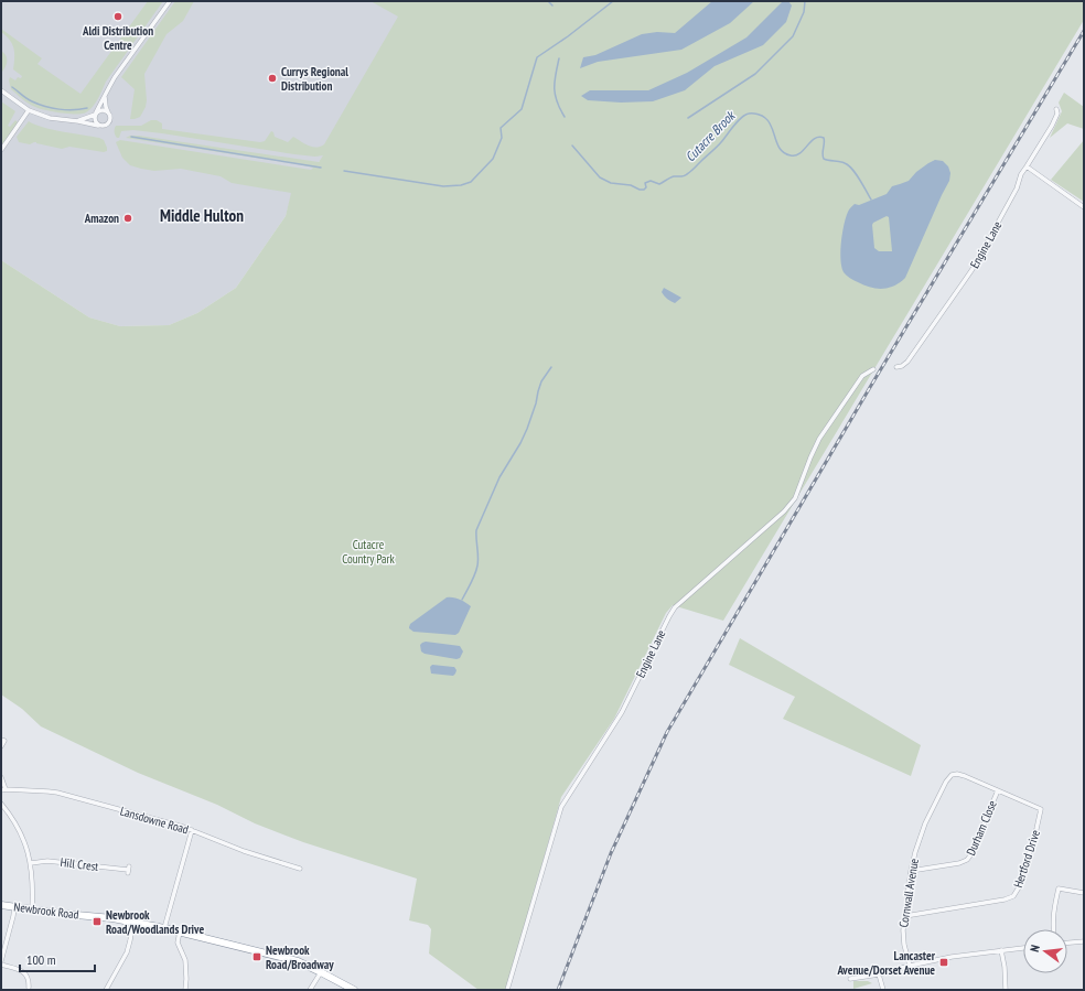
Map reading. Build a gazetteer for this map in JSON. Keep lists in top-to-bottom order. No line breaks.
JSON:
{"streets":{"highway":["Newbrook Road"],"street":["Engine Lane","Lansdowne Road","Durham Close","Hertford Drive","Hill Crest","Cornwall Avenue"]},"crossings":[["Durham Close","Hertford Drive"],["Durham Close","Cornwall Avenue"],["Hertford Drive","Cornwall Avenue"]],"districts":["Middle Hulton"],"water":["Cutacre Brook"],"parks":["Cutacre Country Park"],"places":{"other":["Aldi Distribution Centre","Currys Regional Distribution","Amazon"],"transit":["Newbrook Road/Woodlands Drive","Newbrook Road/Broadway","Lancaster Avenue/Dorset Avenue"]},"scale_bar":"100 m","north":"left"}
